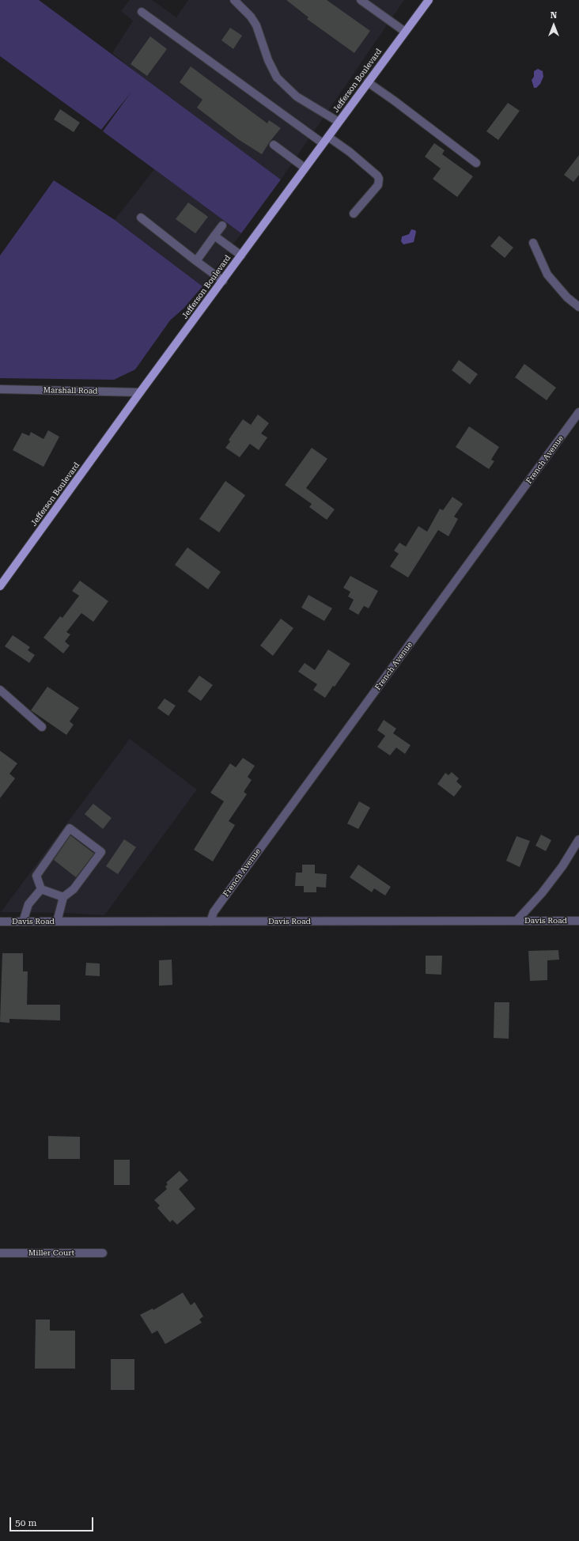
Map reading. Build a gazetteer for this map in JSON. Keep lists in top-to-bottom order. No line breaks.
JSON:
{"streets":{"main road":["Jefferson Boulevard"],"street":["Marshall Road","French Avenue","Davis Road","Miller Court"]},"crossings":[["Jefferson Boulevard","Marshall Road"],["French Avenue","Davis Road"]],"scale_bar":"50 m","north":"top"}
